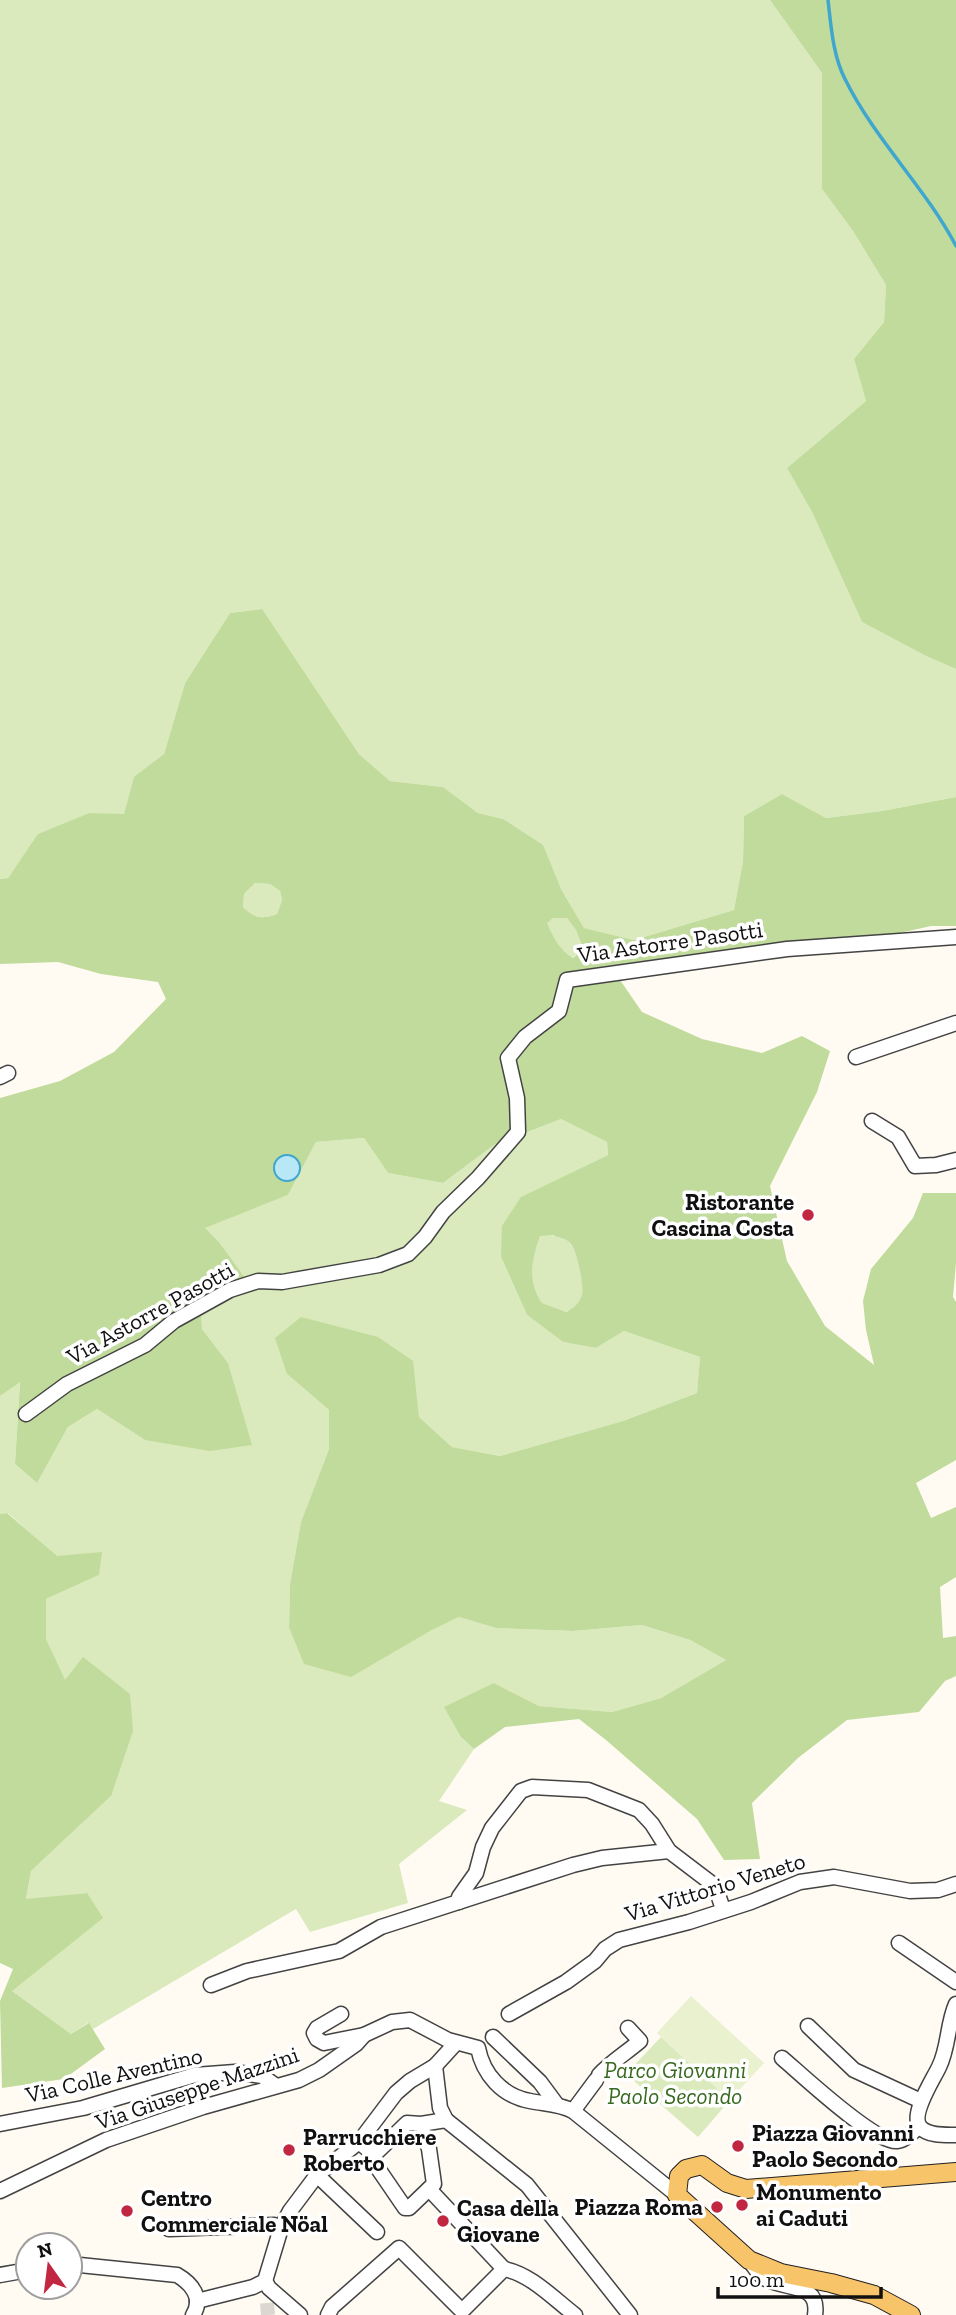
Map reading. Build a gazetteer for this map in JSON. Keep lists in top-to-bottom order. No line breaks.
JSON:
{"streets":{"street":["Via Astorre Pasotti","Via Vittorio Veneto","Via Colle Aventino","Via Giuseppe Mazzini"]},"crossings":[["Via Colle Aventino","Via Giuseppe Mazzini"]],"parks":["Parco Giovanni Paolo Secondo"],"places":["Ristorante Cascina Costa","Piazza Giovanni Paolo Secondo","Parrucchiere Roberto","Monumento ai Caduti","Piazza Roma","Centro Commerciale Nöal","Casa della Giovane"],"scale_bar":"100 m","north":"top"}
